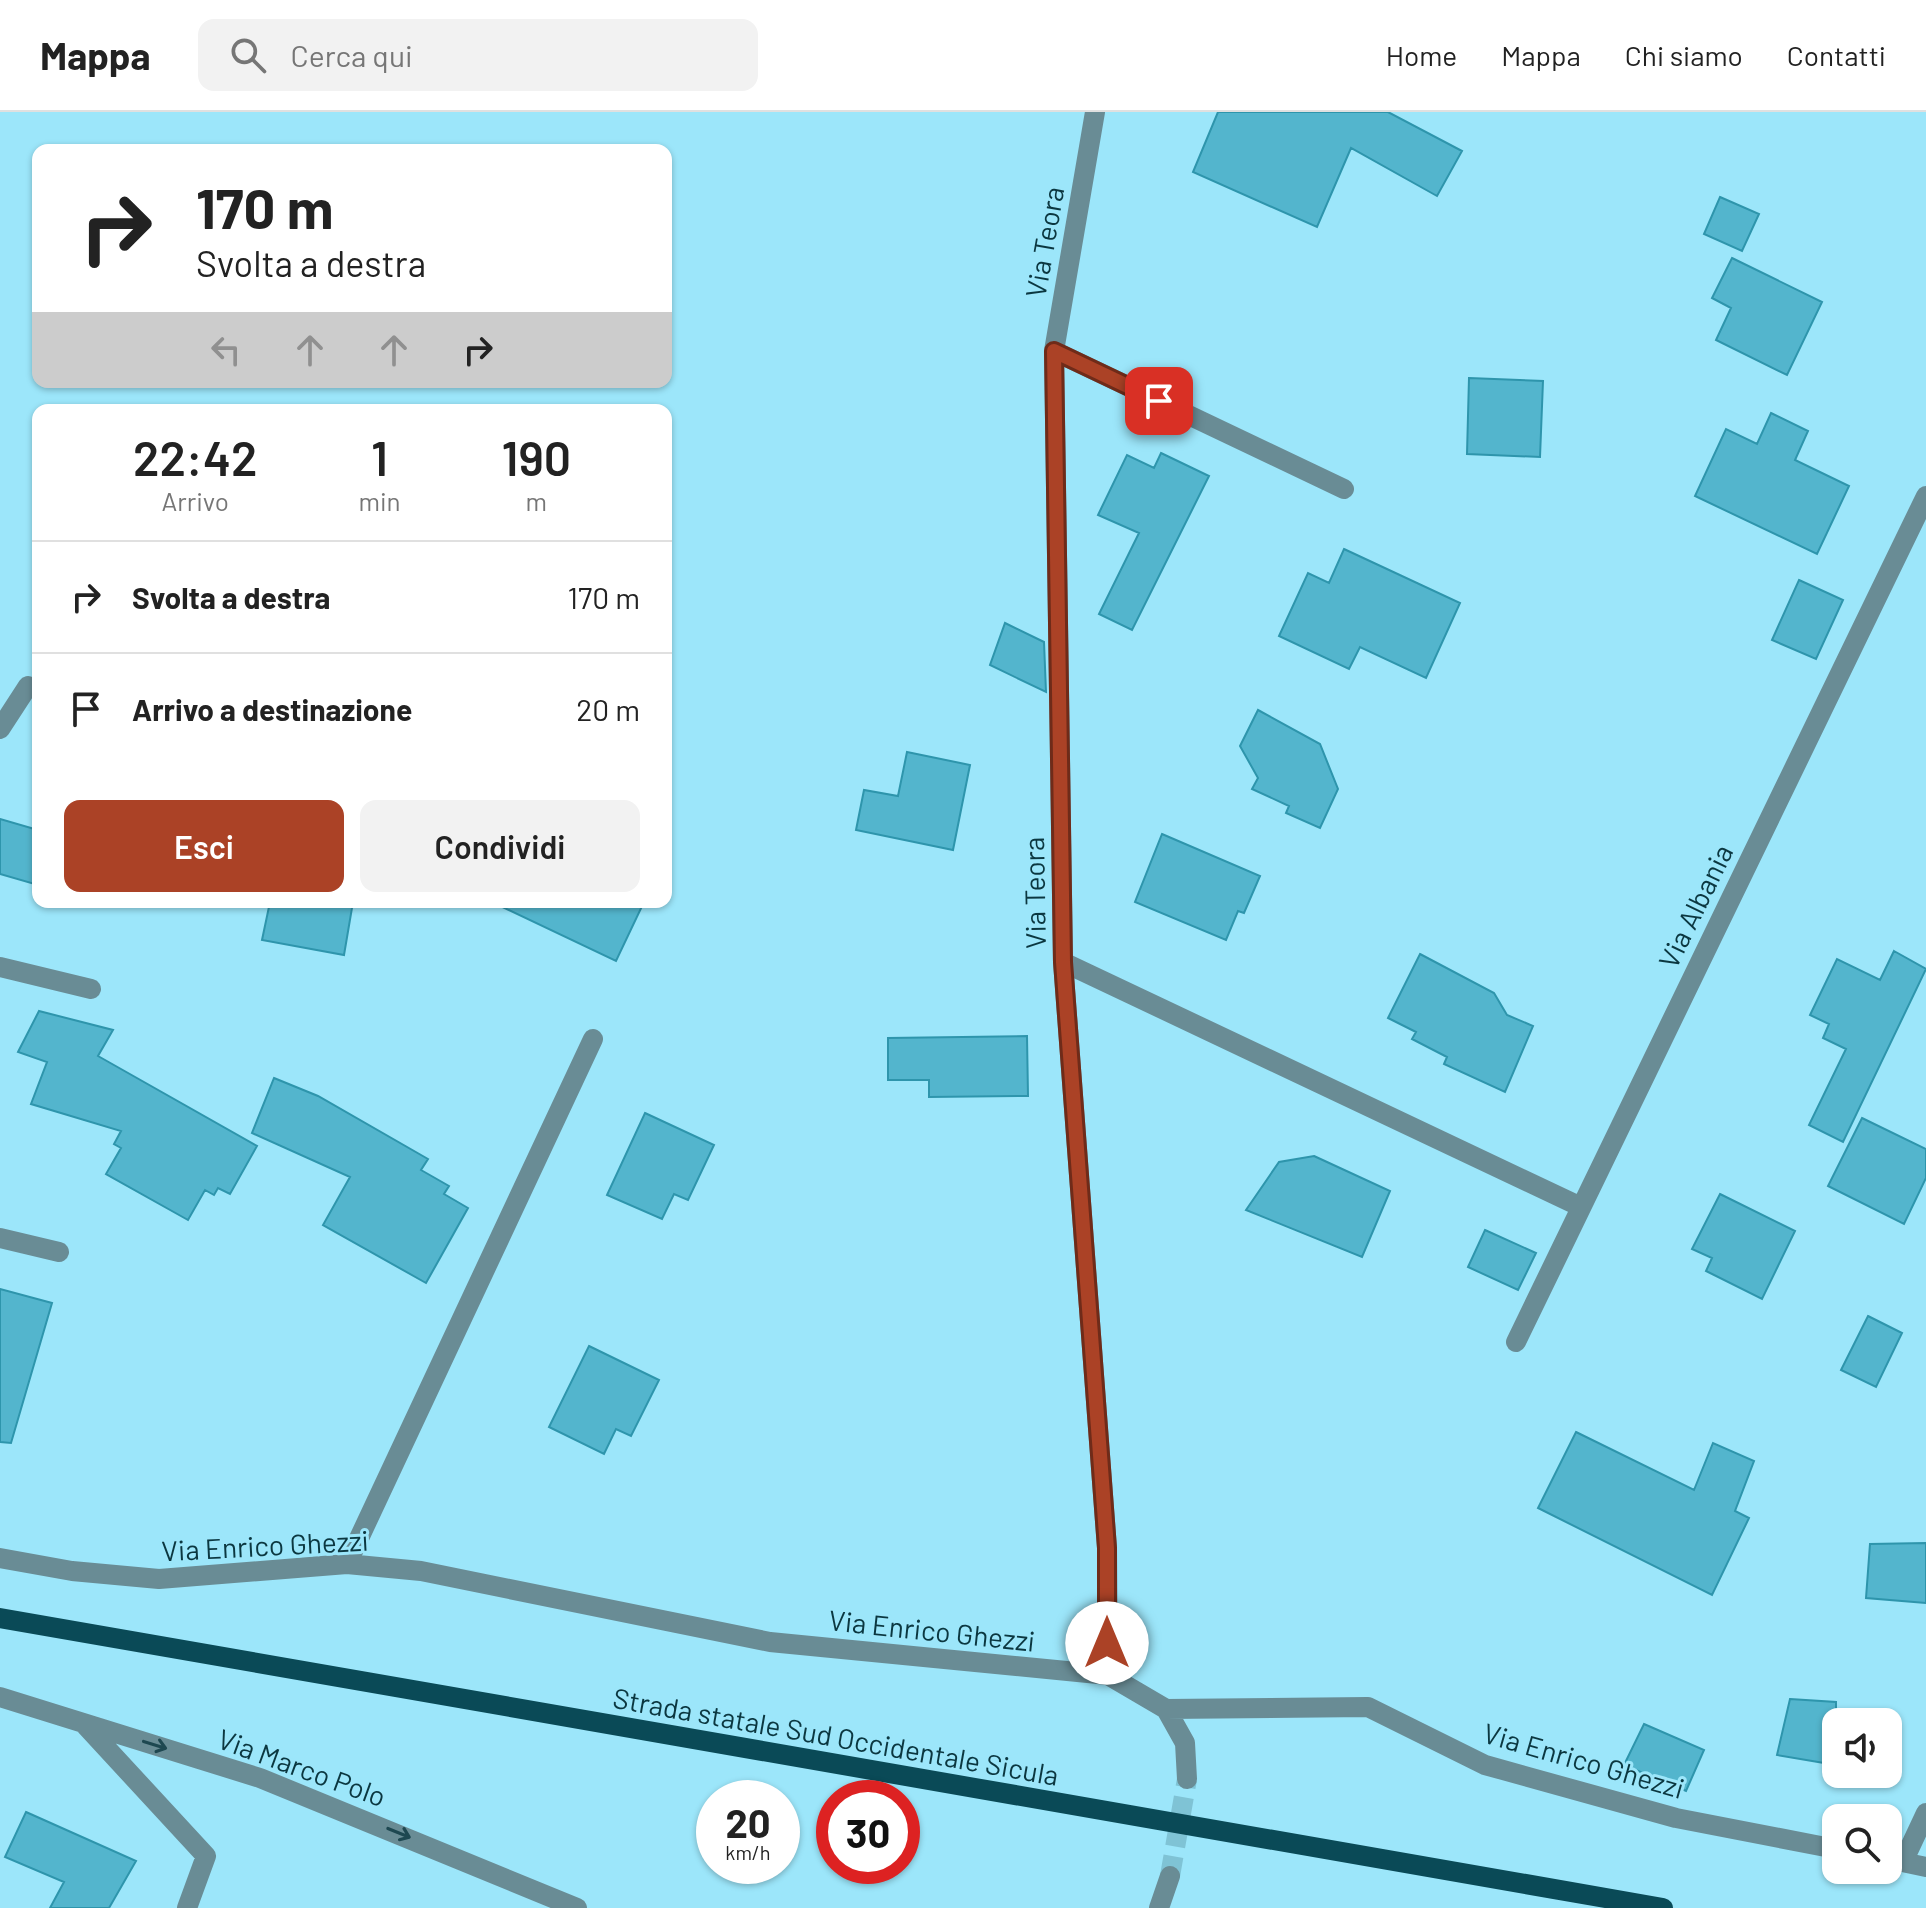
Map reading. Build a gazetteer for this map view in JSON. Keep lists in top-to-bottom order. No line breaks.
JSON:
{"streets":{"main road":["Strada statale Sud Occidentale Sicula"],"street":["Via Teora","Via Albania","Via Enrico Ghezzi","Via Marco Polo"]},"crossings":[["Via Teora","Via Enrico Ghezzi"]],"one_way":["Via Marco Polo"],"page":{"header":"Mappa","search":"Cerca qui","nav":["Home","Mappa","Chi siamo","Contatti"],"turn":["170 m","Svolta a destra"],"eta":["22:42","Arrivo","1","min","190","m"],"list":[{"name":"Svolta a destra","value":"170 m"},{"name":"Arrivo a destinazione","value":"20 m"}],"buttons":["Esci","Condividi"],"speed":"20 km/h","limit":"30"}}
